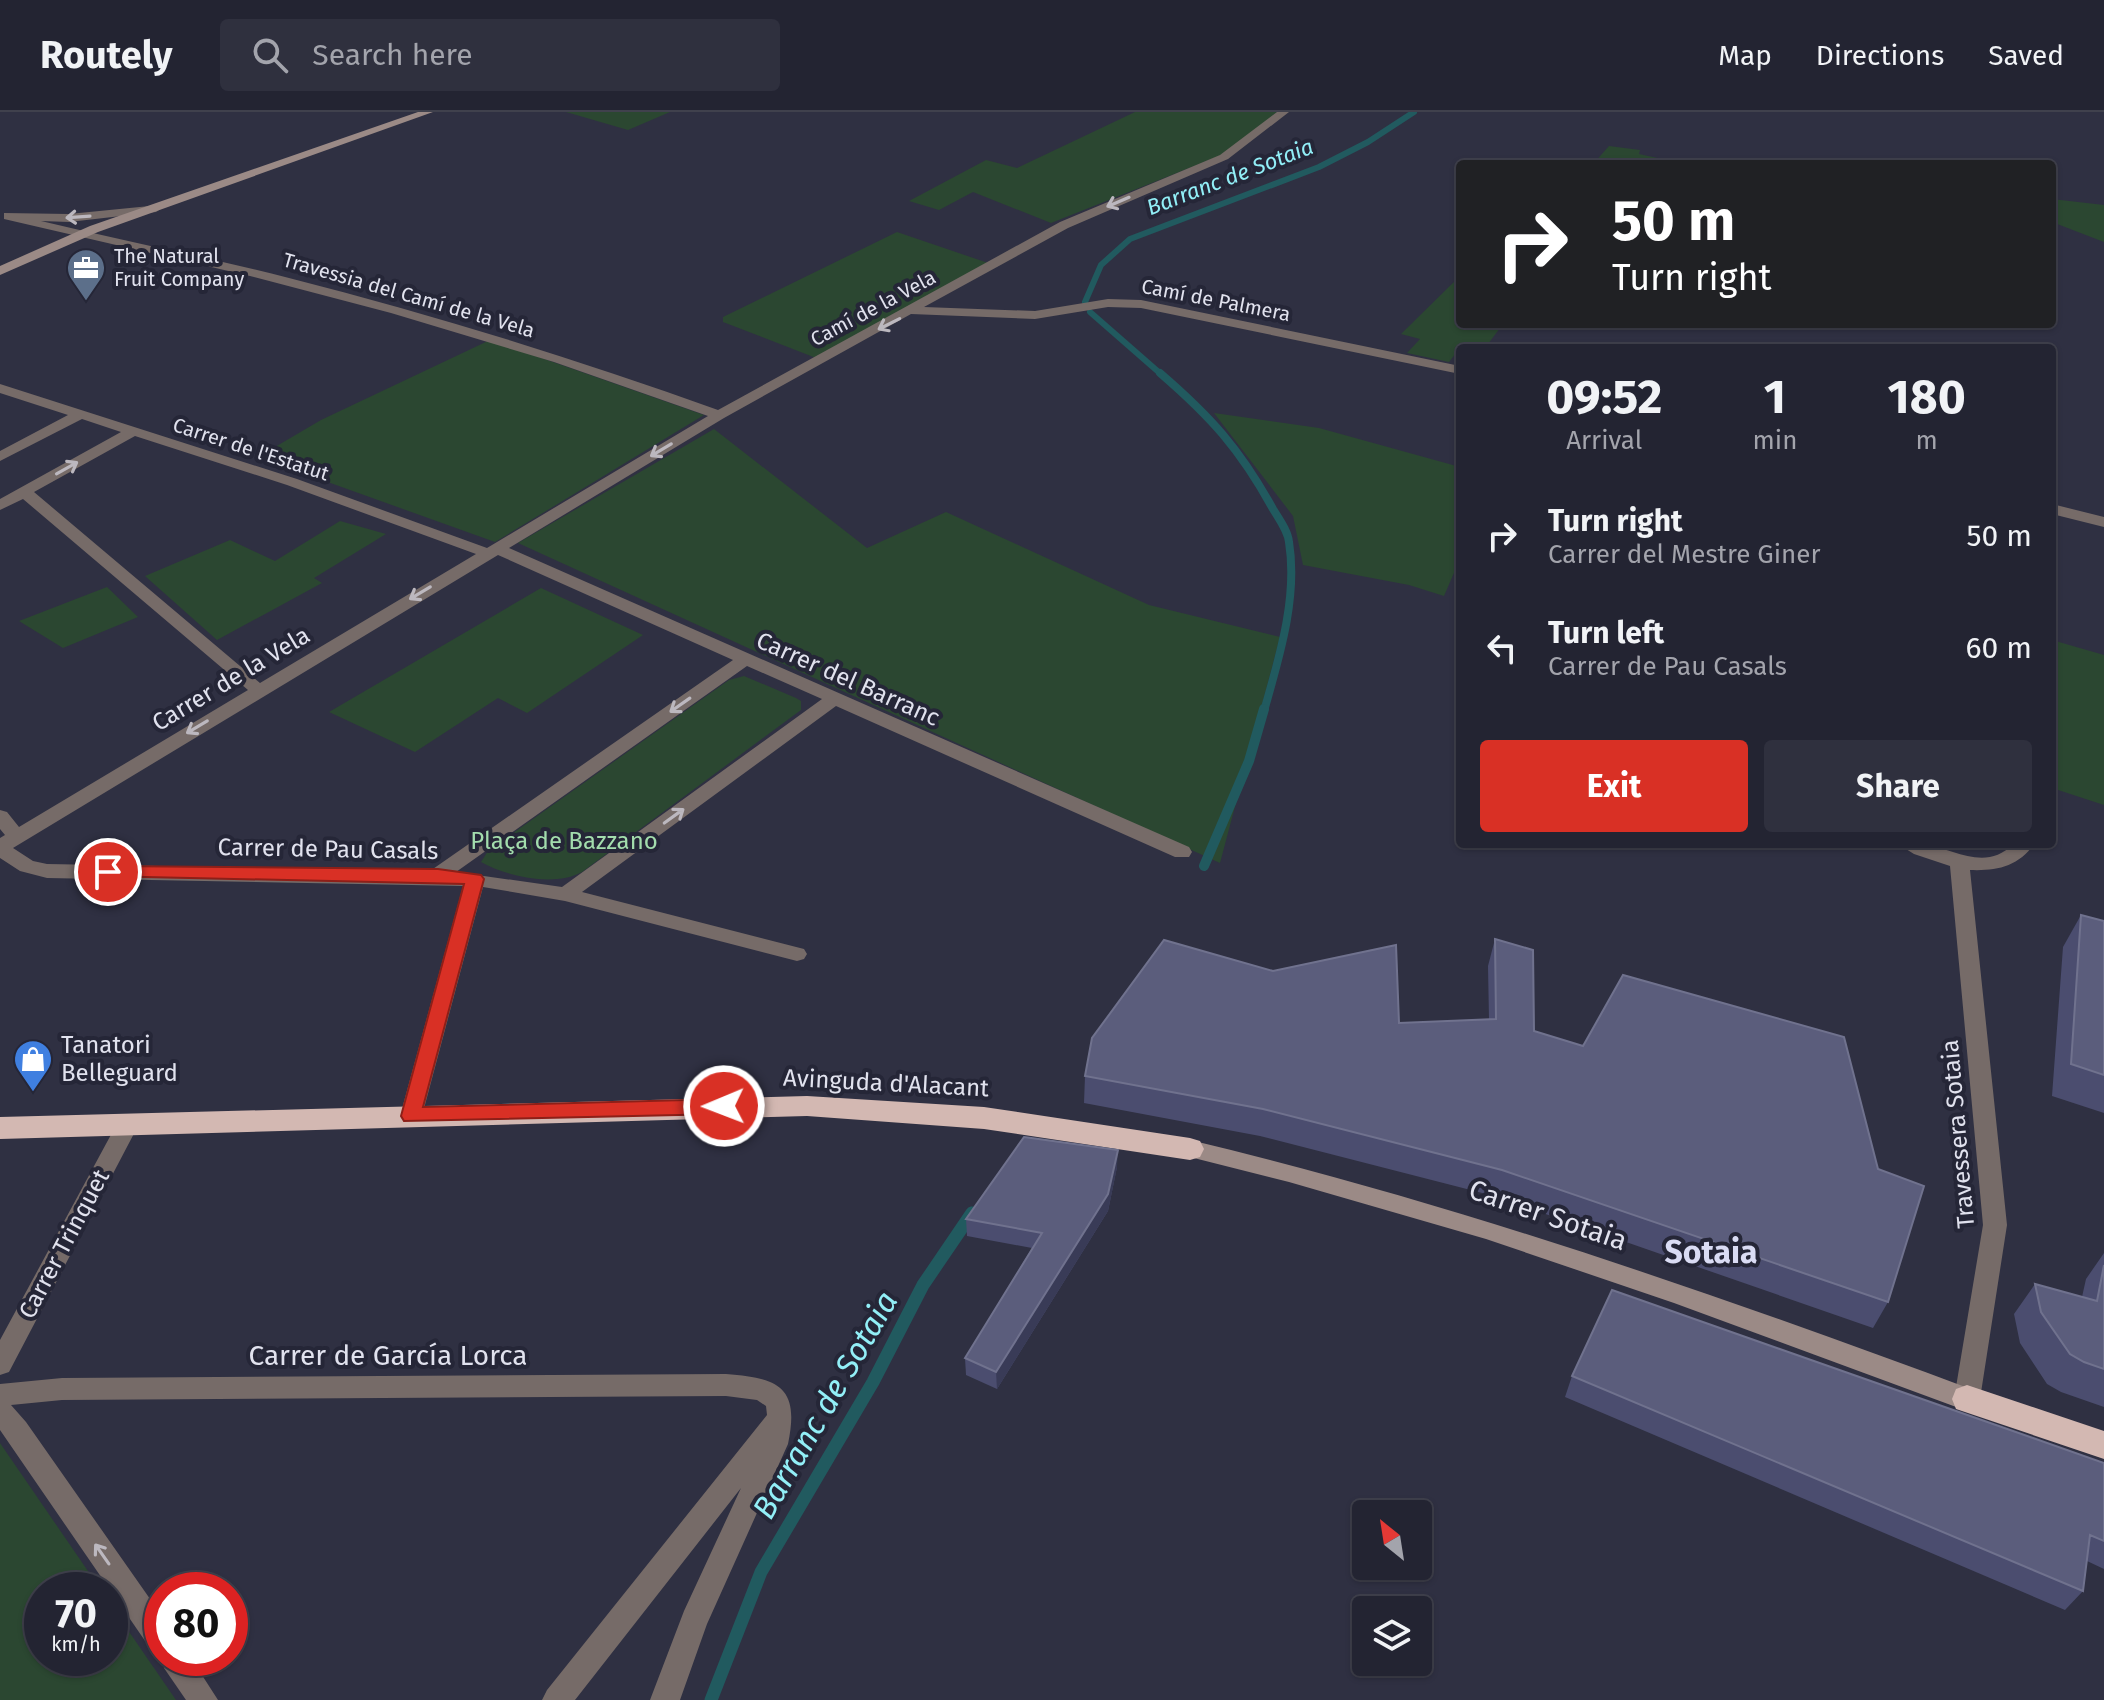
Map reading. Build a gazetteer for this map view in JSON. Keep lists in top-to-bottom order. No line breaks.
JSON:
{"streets":{"highway":["Avinguda d'Alacant","Carrer Sotaia"],"street":["Travessia del Camí de la Vela","Camí de Palmera","Camí de la Vela","Carrer de l'Estatut","Carrer de la Vela","Carrer del Barranc","Carrer de Pau Casals","Travessera Sotaia","Carrer Trinquet","Carrer de García Lorca"]},"crossings":[["Travessia del Camí de la Vela","Camí de la Vela"],["Camí de Palmera","Camí de la Vela"],["Camí de la Vela","Carrer de l'Estatut"],["Camí de la Vela","Carrer de la Vela"],["Camí de la Vela","Carrer del Barranc"],["Carrer de l'Estatut","Carrer de la Vela"],["Carrer de l'Estatut","Carrer del Barranc"],["Carrer de la Vela","Carrer del Barranc"],["Carrer de la Vela","Carrer de Pau Casals"],["Avinguda d'Alacant","Carrer Sotaia"],["Avinguda d'Alacant","Carrer Trinquet"],["Travessera Sotaia","Carrer Sotaia"]],"one_way":["Camí de la Vela","Carrer de la Vela"],"districts":["Sotaia"],"water":["Barranc de Sotaia"],"parks":["Plaça de Bazzano"],"places":{"office":["The Natural Fruit Company"],"shop":["Tanatori Belleguard"]},"north":"top left","page":{"header":"Routely","search":"Search here","nav":["Map","Directions","Saved"],"turn":["50 m","Turn right"],"eta":["09:52","Arrival","1","min","180","m"],"list":[{"name":"Turn right","note":"Carrer del Mestre Giner","value":"50 m"},{"name":"Turn left","note":"Carrer de Pau Casals","value":"60 m"}],"buttons":["Exit","Share"],"speed":"70 km/h","limit":"80"}}
